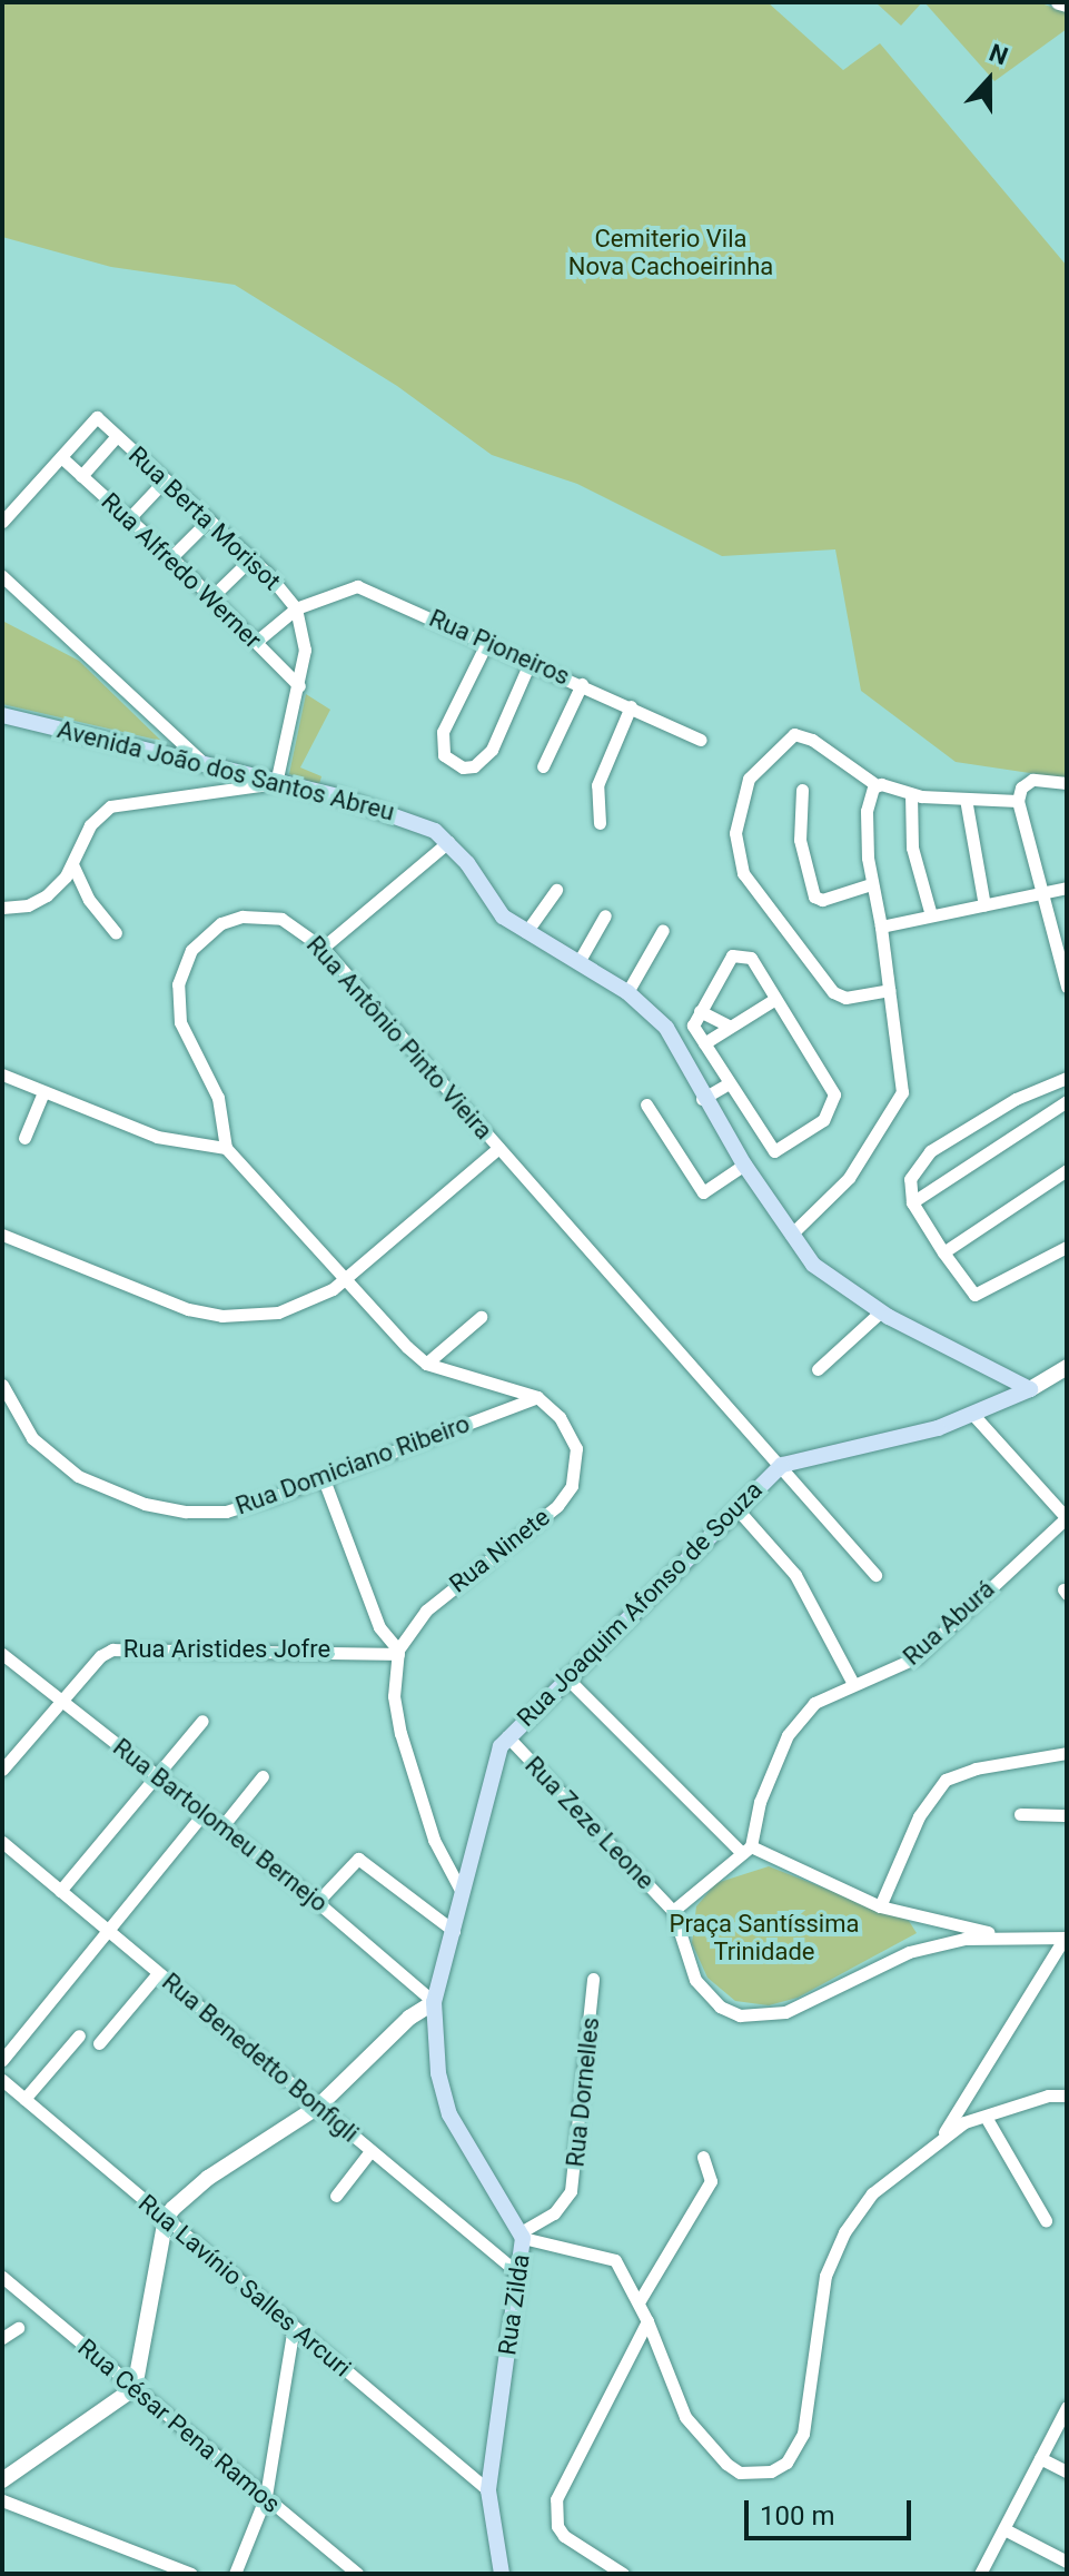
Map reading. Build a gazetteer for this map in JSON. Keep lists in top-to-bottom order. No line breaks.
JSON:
{"streets":{"main road":["Avenida João dos Santos Abreu","Rua Joaquim Afonso de Souza","Rua Zilda"],"street":["Rua Berta Morisot","Rua Alfredo Werner","Rua Pioneiros","Rua Antônio Pinto Vieira","Rua Domiciano Ribeiro","Rua Ninete","Rua Aburá","Rua Aristides Jofre","Rua Zeze Leone","Rua Bartolomeu Bernejo","Rua Benedetto Bonfigli","Rua Dornelles","Rua Lavínio Salles Arcuri","Rua César Pena Ramos"]},"crossings":[["Rua Berta Morisot","Rua Alfredo Werner"],["Rua Berta Morisot","Rua Pioneiros"],["Rua Berta Morisot","Avenida João dos Santos Abreu"],["Rua Alfredo Werner","Rua Pioneiros"],["Avenida João dos Santos Abreu","Rua Joaquim Afonso de Souza"],["Rua Antônio Pinto Vieira","Rua Joaquim Afonso de Souza"],["Rua Domiciano Ribeiro","Rua Ninete"],["Rua Ninete","Rua Aristides Jofre"],["Rua Joaquim Afonso de Souza","Rua Zeze Leone"],["Rua Joaquim Afonso de Souza","Rua Bartolomeu Bernejo"],["Rua Joaquim Afonso de Souza","Rua Zilda"],["Rua Aristides Jofre","Rua Bartolomeu Bernejo"],["Rua Bartolomeu Bernejo","Rua Zilda"],["Rua Benedetto Bonfigli","Rua Zilda"],["Rua Dornelles","Rua Zilda"],["Rua Lavínio Salles Arcuri","Rua Zilda"]],"parks":["Cemiterio Vila Nova Cachoeirinha","Praça Santíssima Trinidade"],"scale_bar":"100 m","north":"top"}
